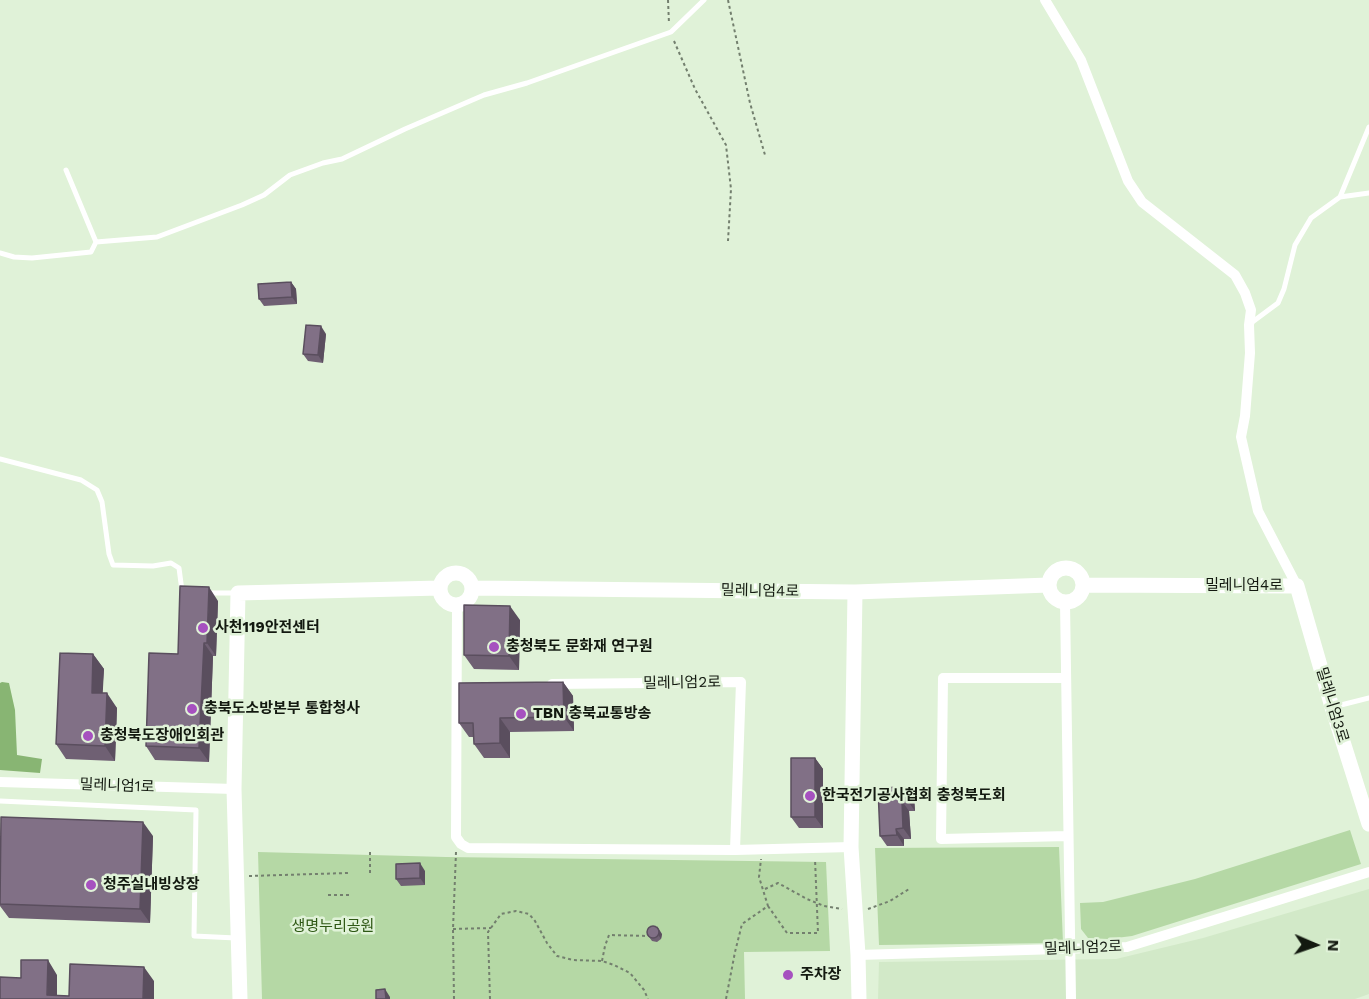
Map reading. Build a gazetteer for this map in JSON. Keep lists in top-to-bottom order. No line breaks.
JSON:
{"streets":{"street":["밀레니엄4로","밀레니엄2로","밀레니엄3로","밀레니엄1로"]},"crossings":[["밀레니엄4로","밀레니엄3로"]],"parks":["생명누리공원"],"places":["사천119안전센터","충청북도 문화재 연구원","충북도소방본부 통합청사","TBN 충북교통방송","충청북도장애인회관","한국전기공사협회 충청북도회","청주실내빙상장","주차장"],"north":"right"}
